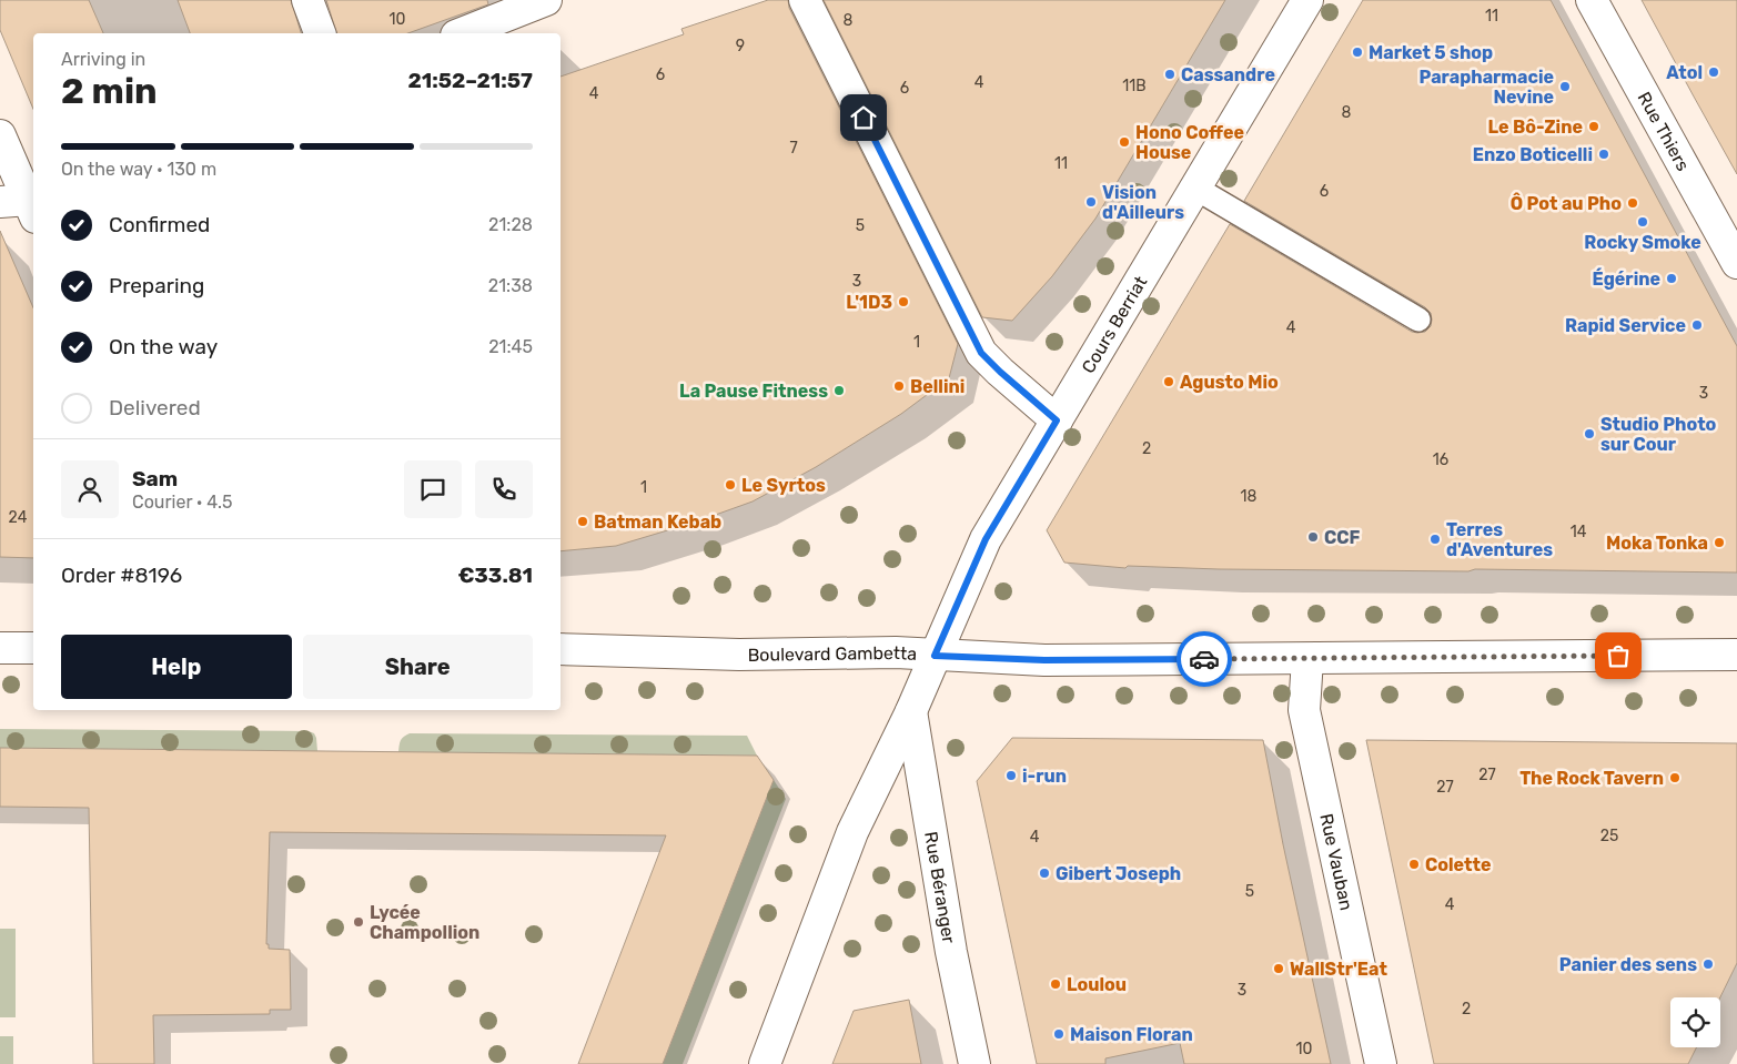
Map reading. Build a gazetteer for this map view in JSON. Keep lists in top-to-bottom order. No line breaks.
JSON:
{"streets":{"street":["Rue Thiers","Cours Berriat","Boulevard Gambetta","Rue Vauban","Rue Béranger"]},"crossings":[["Cours Berriat","Boulevard Gambetta"],["Cours Berriat","Rue Béranger"],["Boulevard Gambetta","Rue Vauban"]],"places":["Market 5 shop","Atol","Cassandre","Parapharmacie Nevine","Le Bô-Zine","Hono Coffee House","Enzo Boticelli","Vision d'Ailleurs","Ô Pot au Pho","Rocky Smoke","Égérine","L'1D3","Rapid Service","Agusto Mio","Bellini","La Pause Fitness","Studio Photo sur Cour","Le Syrtos","Batman Kebab","CCF","Terres d'Aventures","Moka Tonka","i-run","The Rock Tavern","Colette","Gibert Joseph","Lycée Champollion","Panier des sens","WallStr'Eat","Loulou","Maison Floran"],"house_numbers":["11","10","8","9","6","4","11B","6","4","8","7","11","6","5","3","4","1","3","2","16","1","18","24","14","27","27","25","4","5","4","3","2","10"],"page":{"heading":["2 min","Arriving in","21:52–21:57"],"panel":["Sam","Courier · 4.5","Order #8196","€33.81"],"bar":"On the way · 130 m","list":[["Confirmed","21:28"],["Preparing","21:38"],["On the way","21:45"],"Delivered"],"buttons":["Help","Share"]}}
